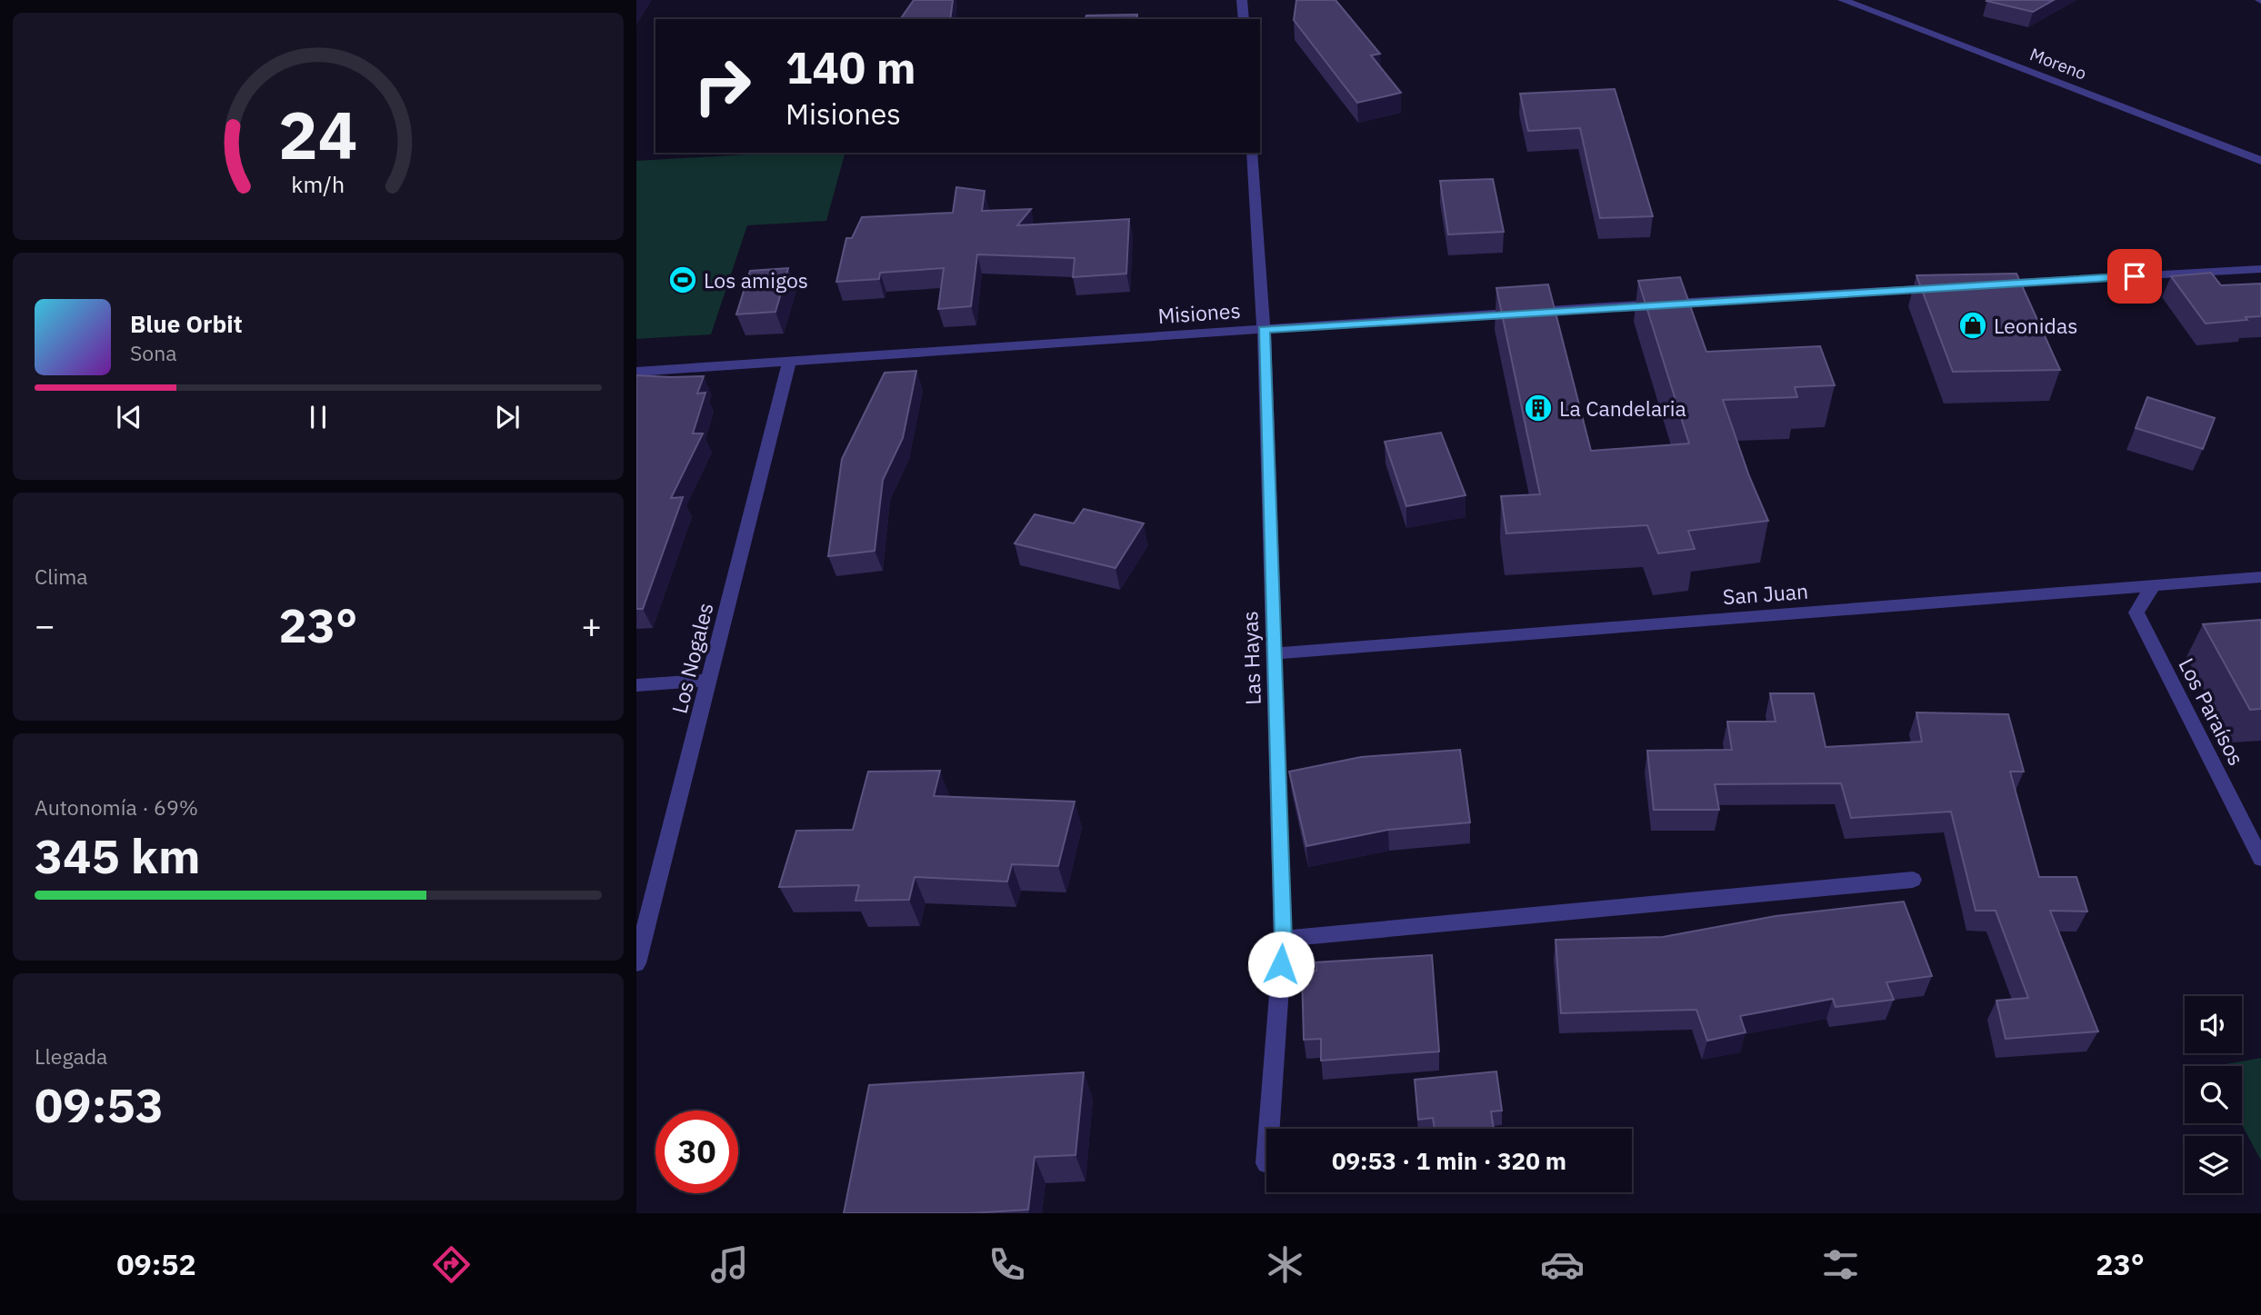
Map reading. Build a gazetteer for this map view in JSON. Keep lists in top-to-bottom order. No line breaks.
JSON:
{"streets":{"street":["Moreno","Misiones","San Juan","Los Nogales","Las Hayas","Los Paraísos"]},"crossings":[["Misiones","Los Nogales"],["Misiones","Las Hayas"],["San Juan","Las Hayas"],["San Juan","Los Paraísos"]],"places":{"sports":["Los amigos"],"shop":["Leonidas"],"building":["La Candelaria"]},"page":{"turn":["140 m","Misiones"],"song":["Blue Orbit","Sona"],"tile":["Clima",["Autonomía · 69%","345 km"],["Llegada","09:53"]],"heat":["−","23°","+"],"limit":"30","trip":"09:53 · 1 min · 320 m","tabs":["09:52","23°"],"gauge":["24","km/h"]}}
